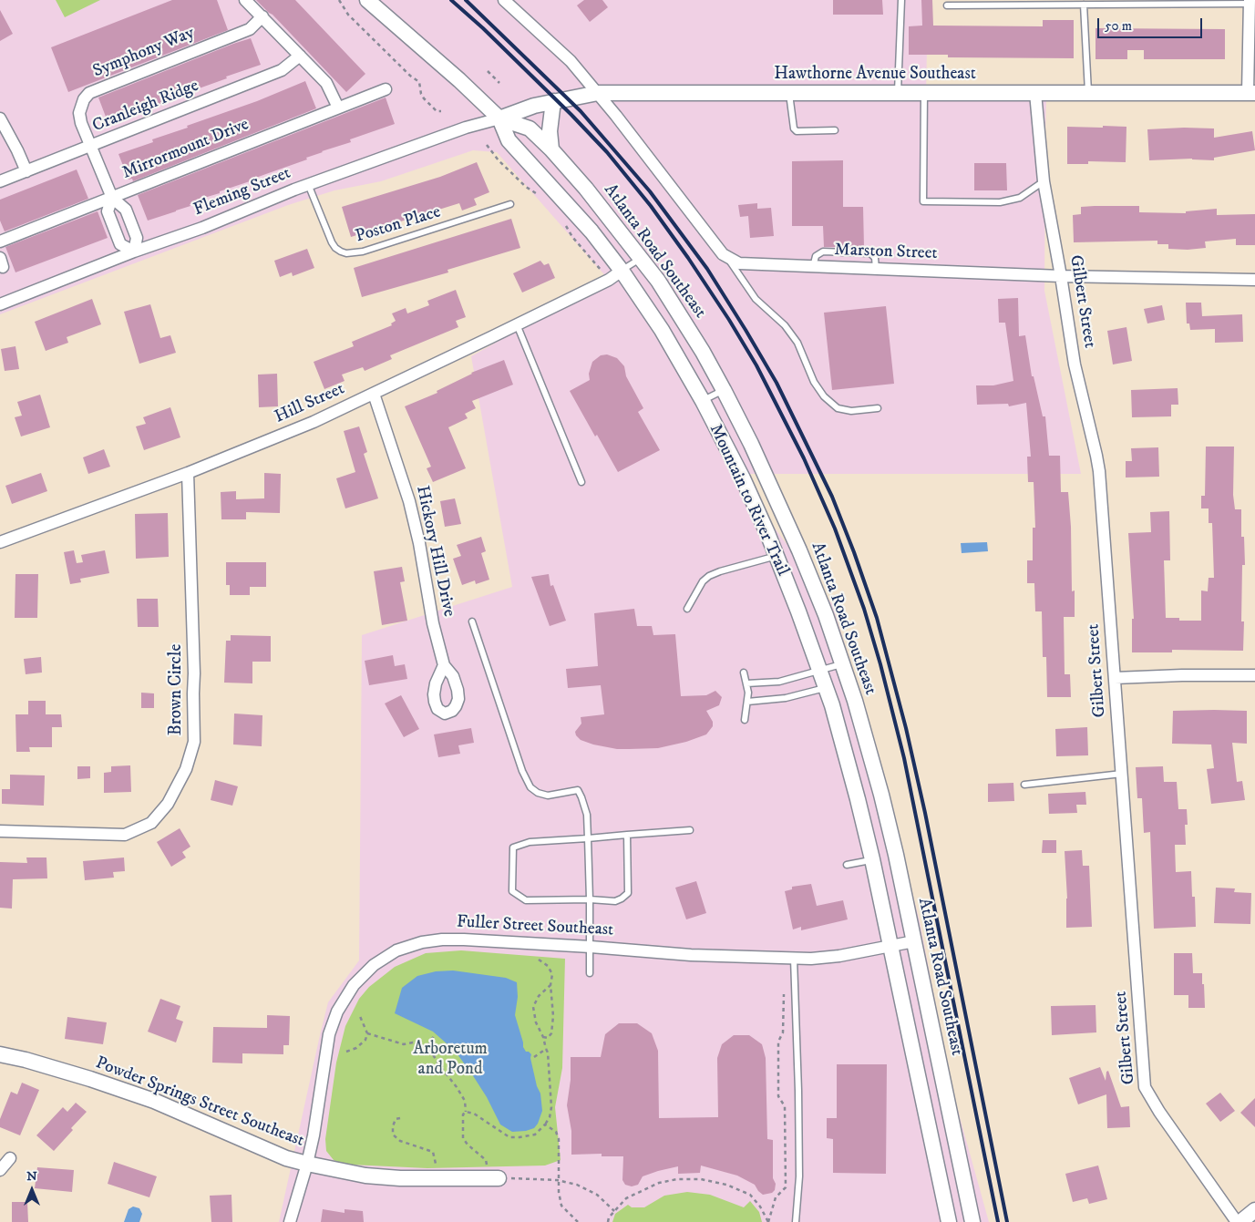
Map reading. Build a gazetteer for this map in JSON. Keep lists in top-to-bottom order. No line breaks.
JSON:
{"streets":{"main road":["Hawthorne Avenue Southeast","Atlanta Road Southeast","Powder Springs Street Southeast"],"street":["Symphony Way","Cranleigh Ridge","Mirrormount Drive","Fleming Street","Marston Street","Gilbert Street","Hill Street","Hickory Hill Drive","Brown Circle","Fuller Street Southeast"],"lane":["Poston Place"]},"crossings":[["Symphony Way","Cranleigh Ridge"],["Symphony Way","Mirrormount Drive"],["Symphony Way","Fleming Street"],["Hawthorne Avenue Southeast","Fleming Street"],["Hawthorne Avenue Southeast","Atlanta Road Southeast"],["Hawthorne Avenue Southeast","Marston Street"],["Hawthorne Avenue Southeast","Gilbert Street"],["Fleming Street","Poston Place"],["Fleming Street","Atlanta Road Southeast"],["Atlanta Road Southeast","Hill Street"],["Atlanta Road Southeast","Fuller Street Southeast"],["Marston Street","Gilbert Street"],["Hill Street","Hickory Hill Drive"],["Hill Street","Brown Circle"],["Fuller Street Southeast","Powder Springs Street Southeast"]],"parks":["Arboretum and Pond"],"scale_bar":"50 m","north":"top"}
